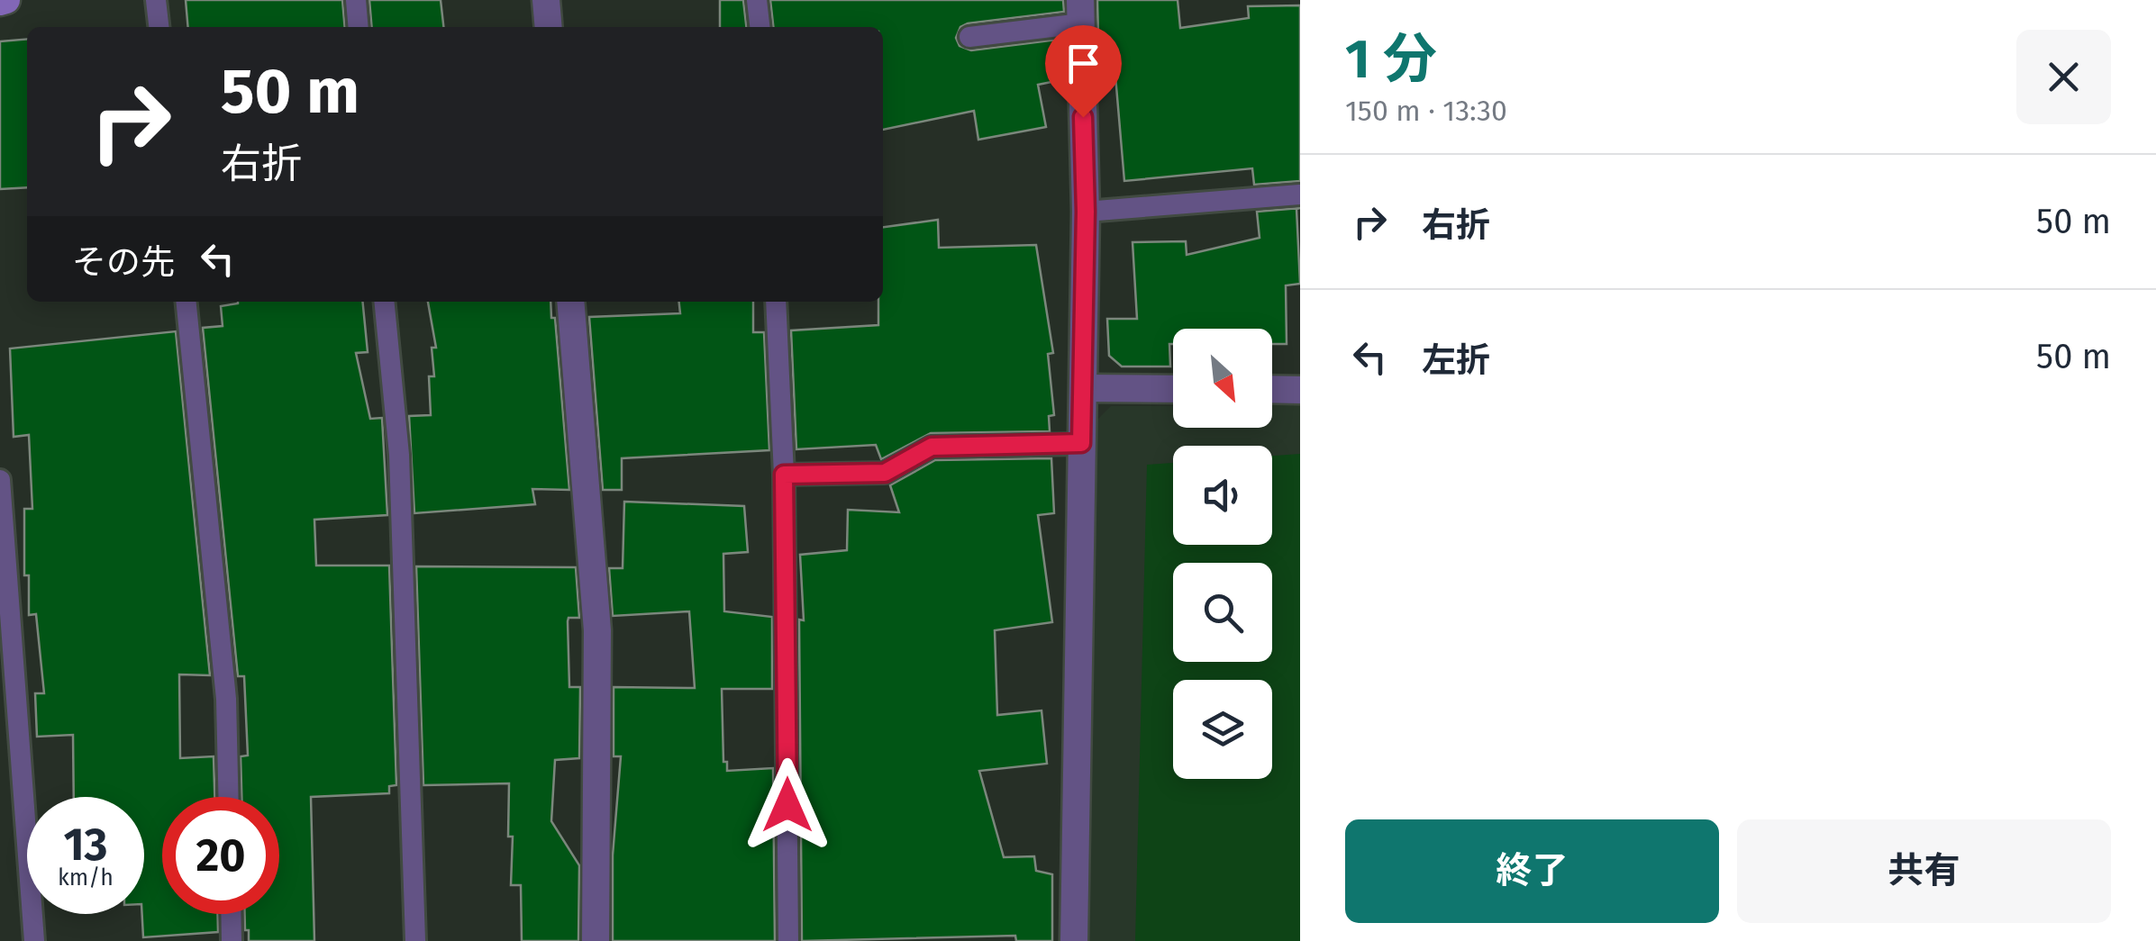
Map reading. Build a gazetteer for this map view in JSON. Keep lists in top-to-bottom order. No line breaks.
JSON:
{"north":"bottom right","page":{"heading":["1 分","150 m · 13:30"],"turn":["50 m","右折"],"list":[{"name":"右折","value":"50 m"},{"name":"左折","value":"50 m"}],"then":"その先","speed":"13 km/h","limit":"20","buttons":["終了","共有"]}}
